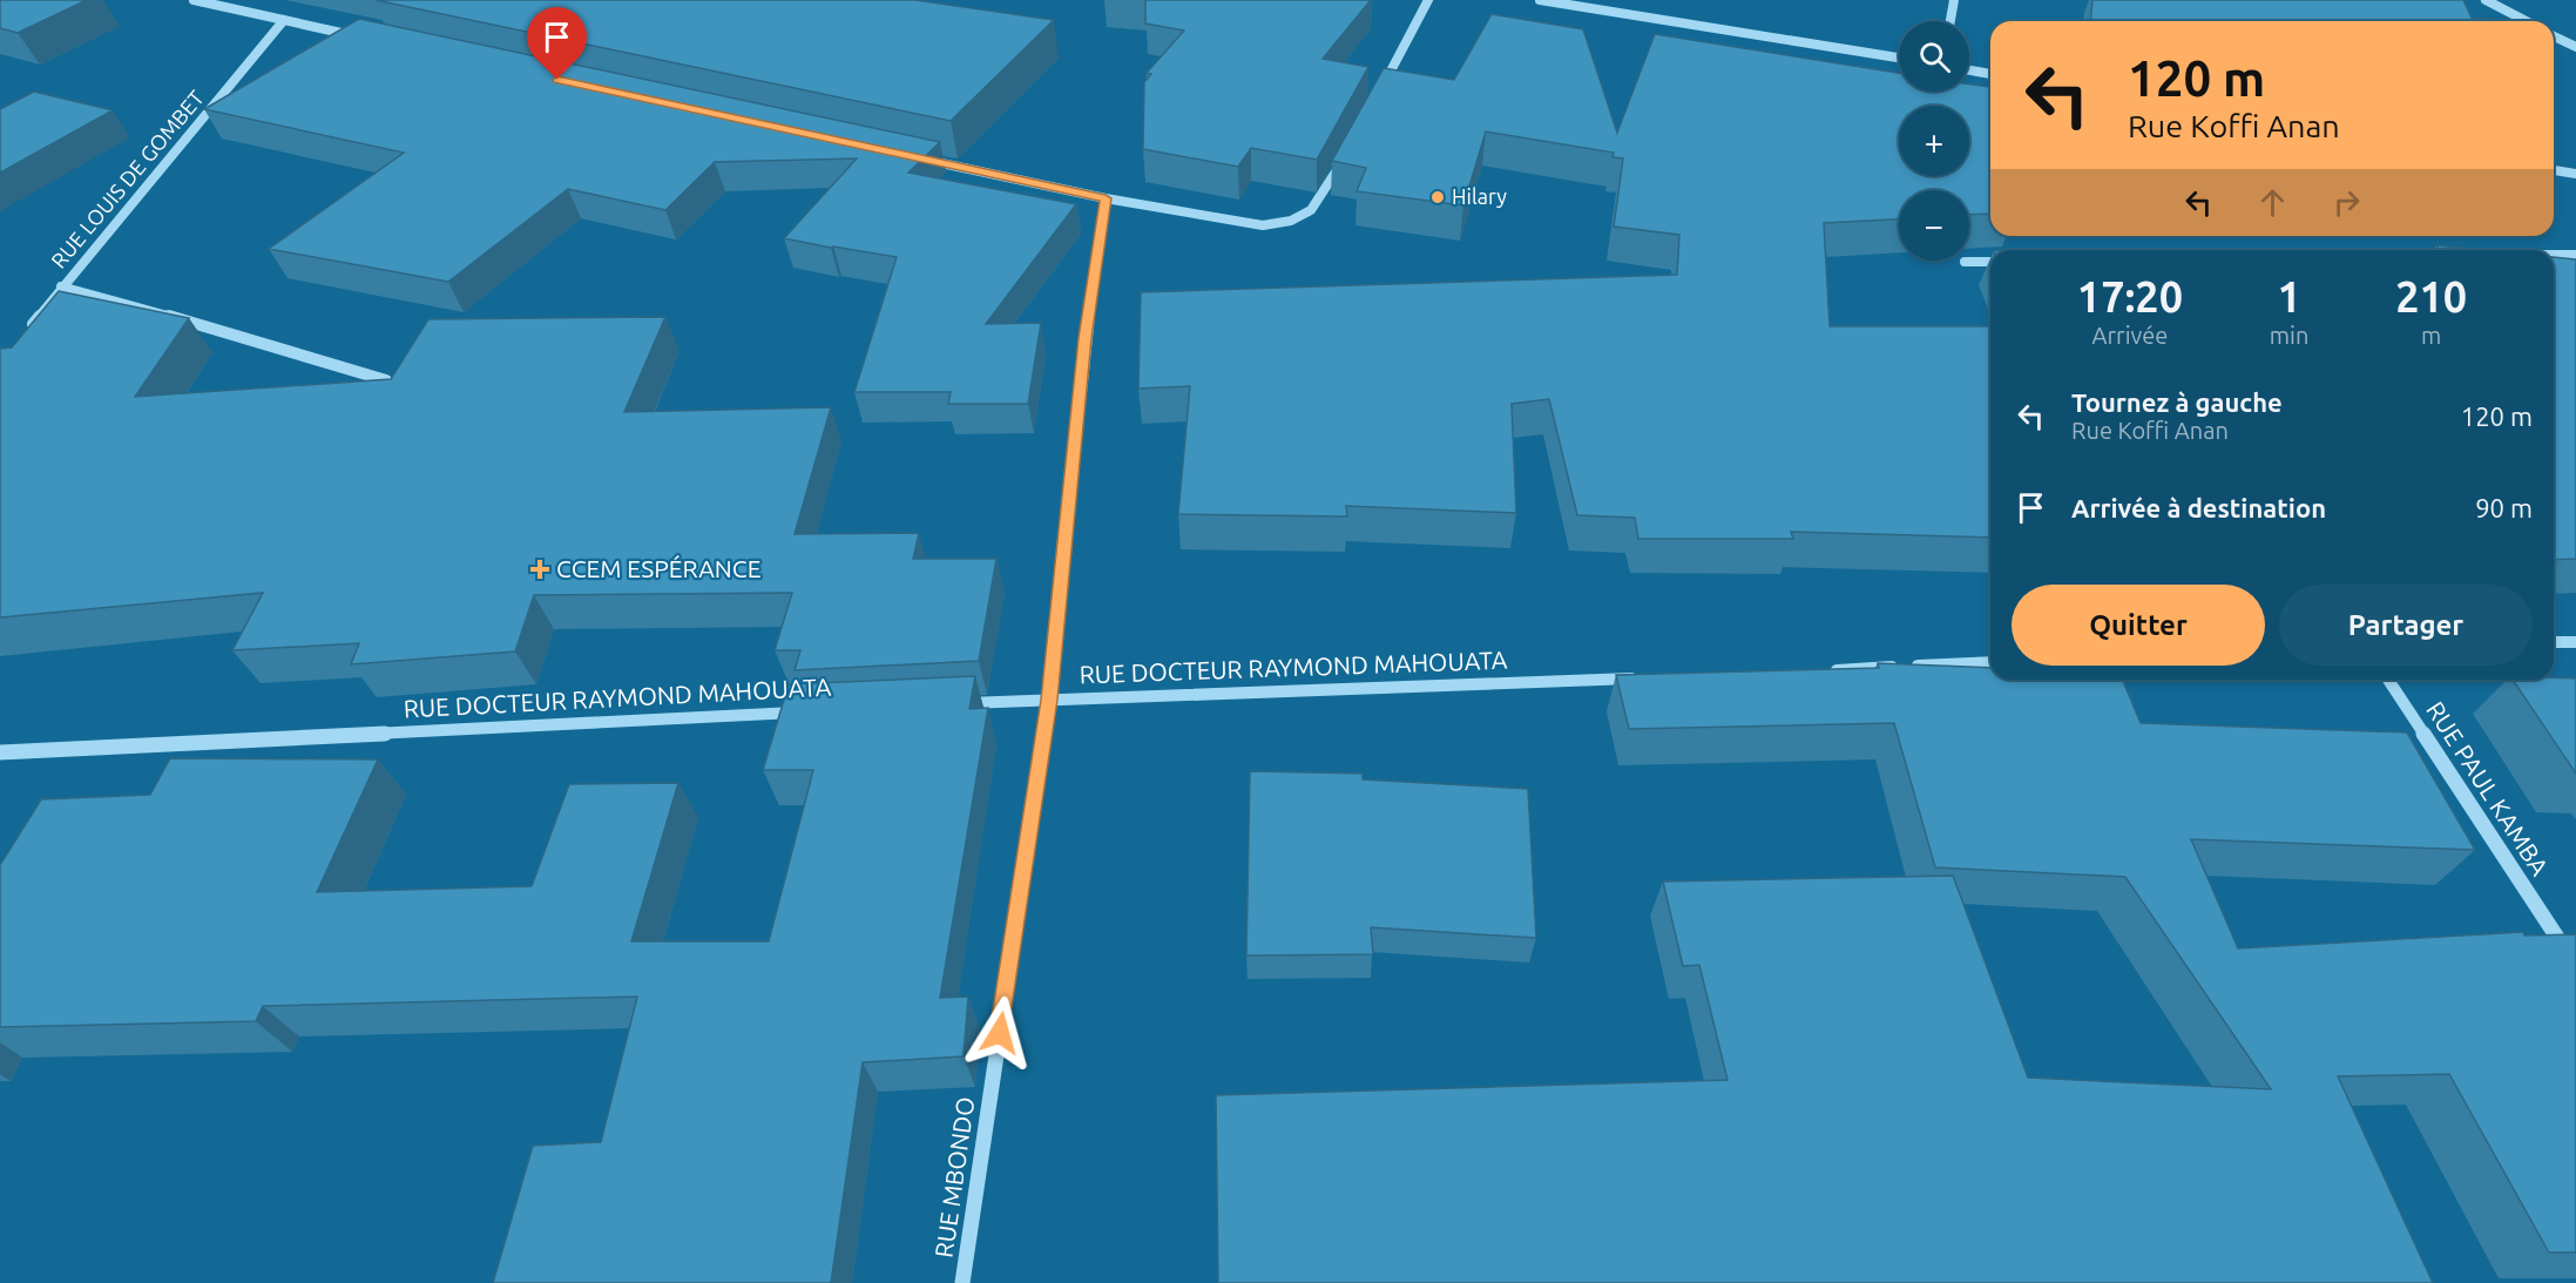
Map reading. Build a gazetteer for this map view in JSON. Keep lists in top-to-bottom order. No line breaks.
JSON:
{"streets":{"street":["RUE LOUIS DE GOMBET","RUE DOCTEUR RAYMOND MAHOUATA","RUE PAUL KAMBA","RUE MBONDO"]},"crossings":[["RUE DOCTEUR RAYMOND MAHOUATA","RUE MBONDO"]],"places":{"other":["Hilary"],"health":["CCEM ESPÉRANCE"]},"page":{"map_buttons":["+","−"],"turn":["120 m","Rue Koffi Anan"],"eta":["17:20","Arrivée","1","min","210","m"],"list":[{"name":"Tournez à gauche","note":"Rue Koffi Anan","value":"120 m"},{"name":"Arrivée à destination","value":"90 m"}],"buttons":["Quitter","Partager"]}}
